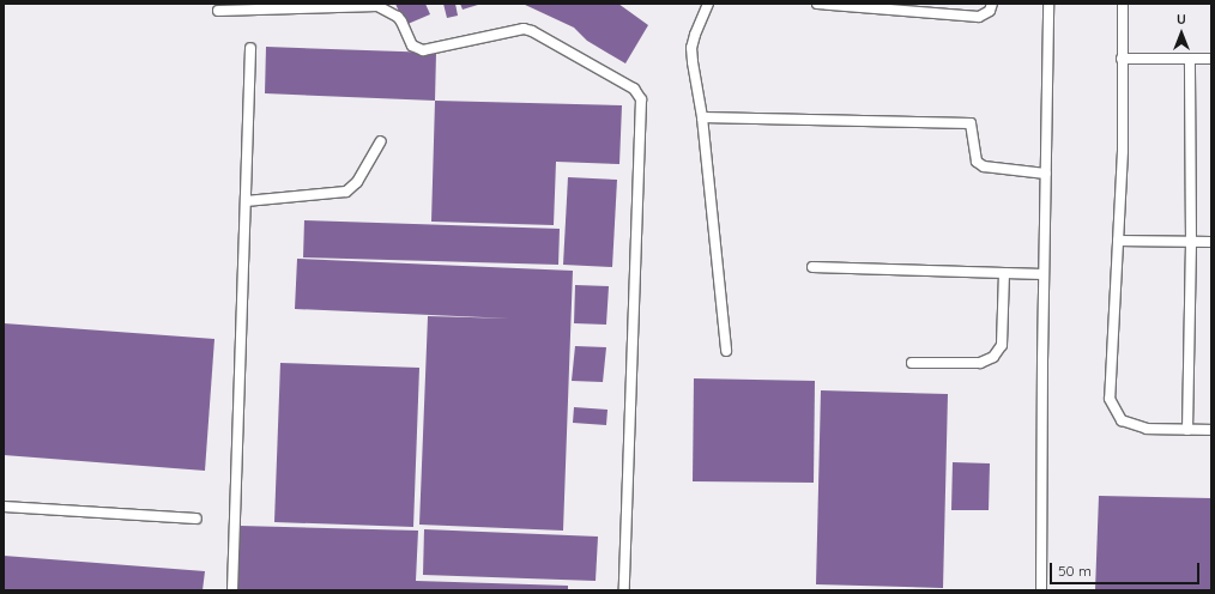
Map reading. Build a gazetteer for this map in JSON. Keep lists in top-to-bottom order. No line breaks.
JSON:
{"scale_bar":"50 m","north":"top"}
